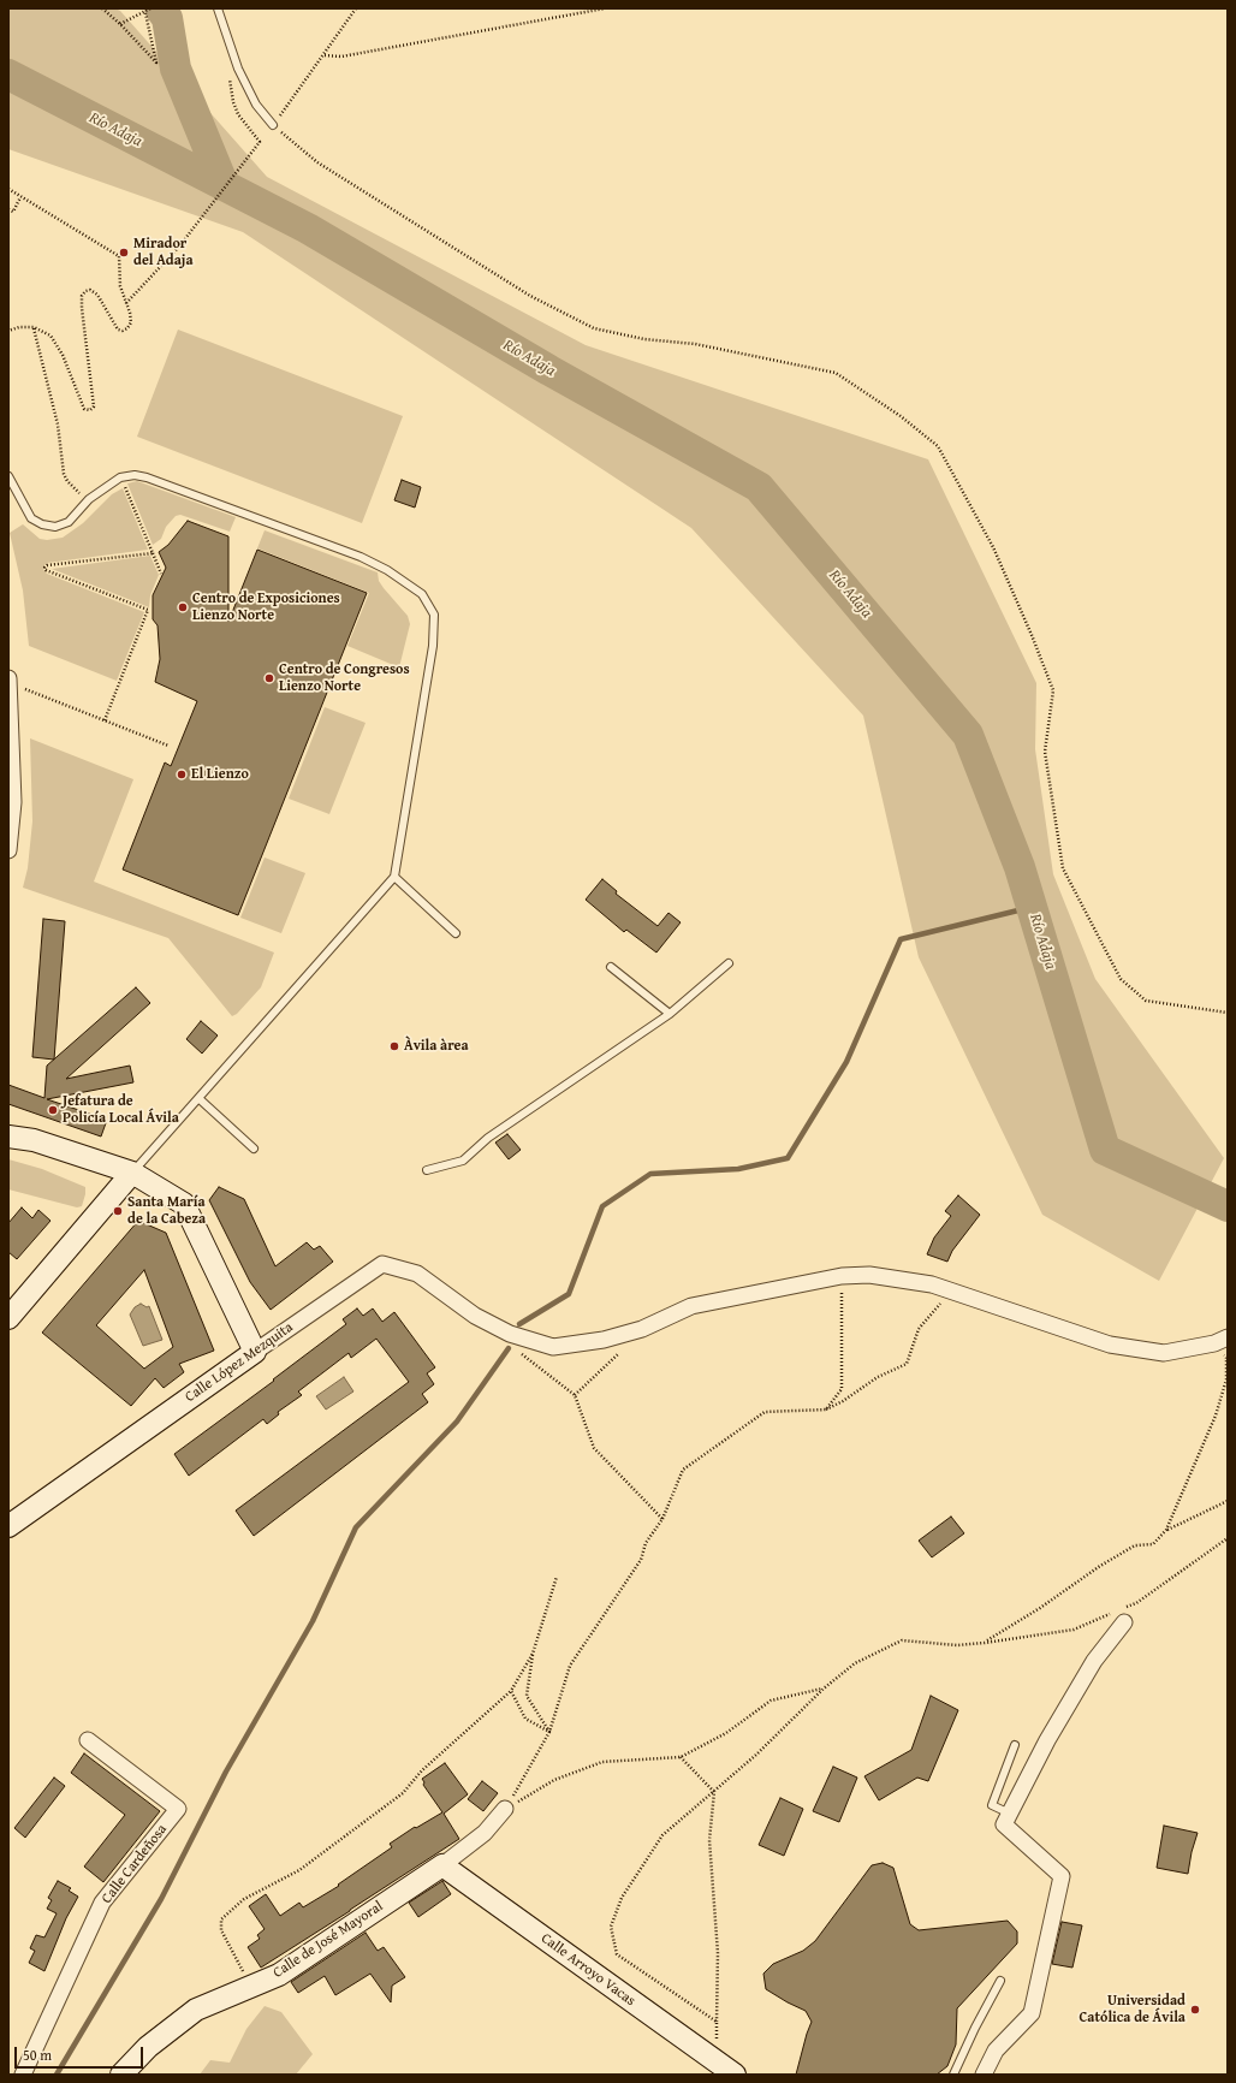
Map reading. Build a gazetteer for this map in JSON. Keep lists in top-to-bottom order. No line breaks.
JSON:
{"streets":{"street":["Calle López Mezquita","Calle Cardeñosa","Calle de José Mayoral","Calle Arroyo Vacas"]},"crossings":[["Calle de José Mayoral","Calle Arroyo Vacas"]],"water":["Río Adaja"],"places":["Mirador del Adaja","Centro de Exposiciones Lienzo Norte","Centro de Congresos Lienzo Norte","El Lienzo","Àvila àrea","Jefatura de Policía Local Ávila","Santa María de la Cabeza","Universidad Católica de Ávila"],"scale_bar":"50 m"}
